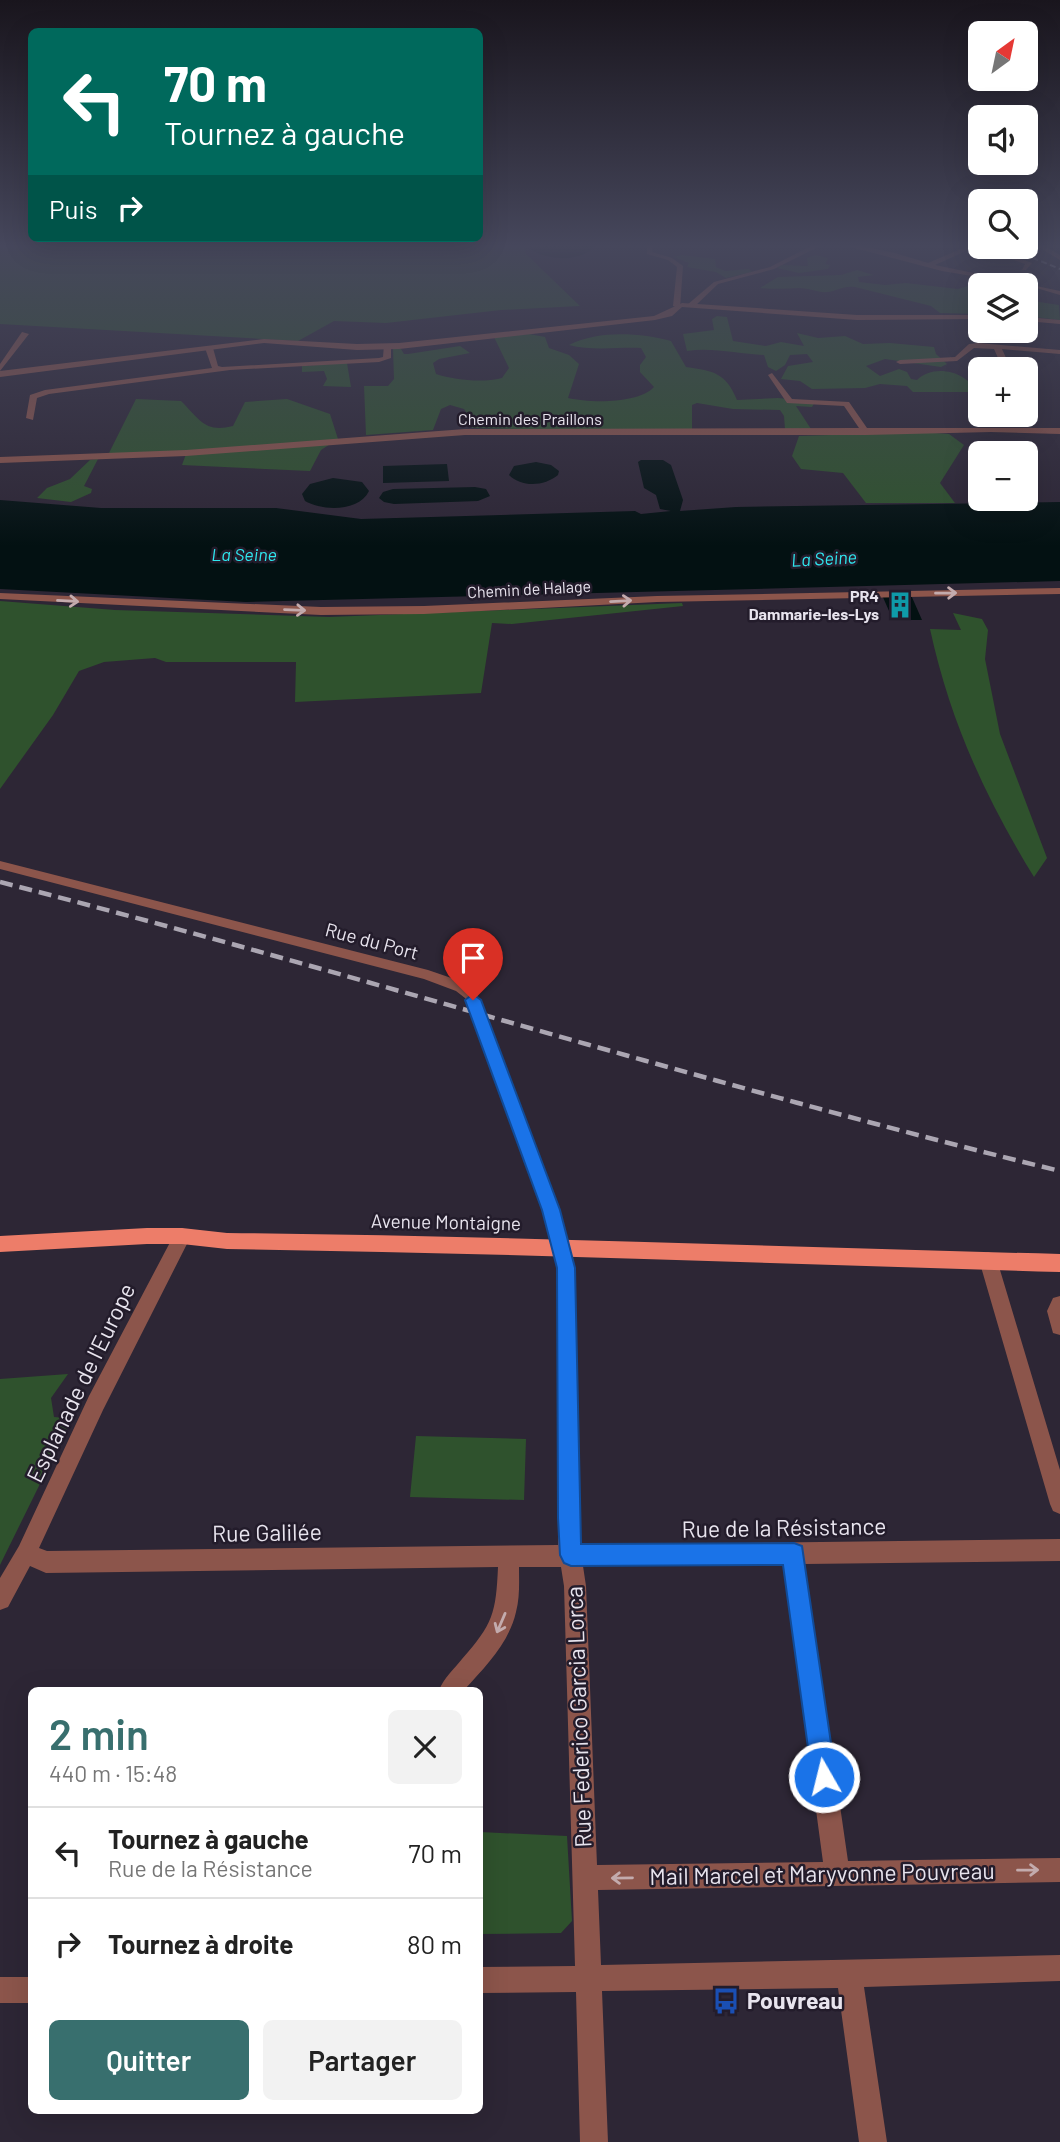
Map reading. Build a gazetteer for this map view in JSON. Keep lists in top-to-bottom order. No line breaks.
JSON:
{"streets":{"main road":["Avenue Montaigne"],"street":["Chemin des Praillons","Chemin de Halage","Rue du Port","Esplanade de l'Europe","Rue de la Résistance","Rue Galilée","Rue Federico Garcia Lorca","Mail Marcel et Maryvonne Pouvreau"]},"crossings":[["Rue du Port","Avenue Montaigne"],["Rue du Port","Rue Federico Garcia Lorca"],["Avenue Montaigne","Esplanade de l'Europe"],["Avenue Montaigne","Rue Federico Garcia Lorca"],["Esplanade de l'Europe","Rue Galilée"],["Rue de la Résistance","Rue Galilée"],["Rue de la Résistance","Rue Federico Garcia Lorca"],["Rue Federico Garcia Lorca","Mail Marcel et Maryvonne Pouvreau"]],"one_way":["Chemin de Halage"],"water":["La Seine"],"places":{"building":["PR4 Dammarie-les-Lys"],"bus stop":["Pouvreau"]},"north":"top right","page":{"map_buttons":["+","−"],"turn":["70 m","Tournez à gauche"],"then":"Puis","heading":["2 min","440 m · 15:48"],"list":[{"name":"Tournez à gauche","note":"Rue de la Résistance","value":"70 m"},{"name":"Tournez à droite","value":"80 m"}],"buttons":["Quitter","Partager"]}}
